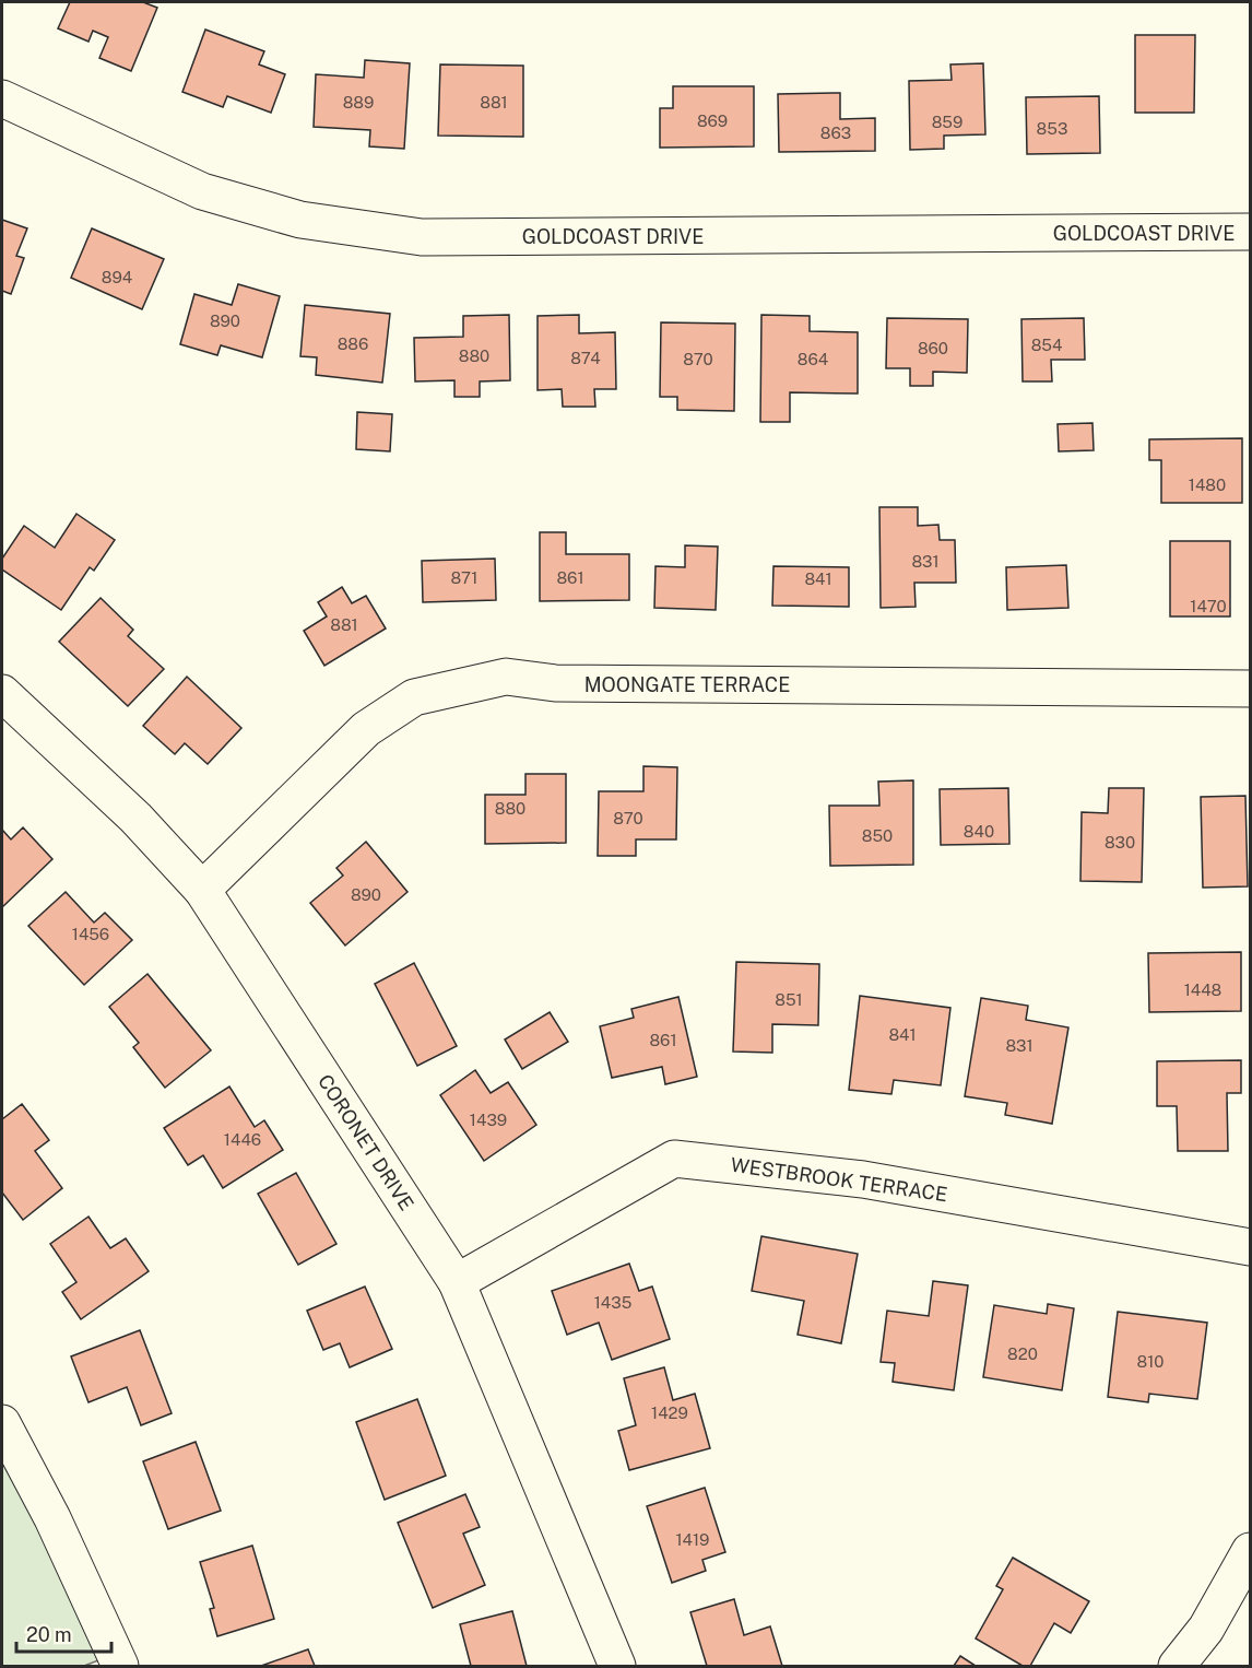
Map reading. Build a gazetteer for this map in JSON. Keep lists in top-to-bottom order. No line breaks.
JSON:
{"streets":{"street":["GOLDCOAST DRIVE","MOONGATE TERRACE","CORONET DRIVE","WESTBROOK TERRACE"]},"crossings":[["MOONGATE TERRACE","CORONET DRIVE"],["CORONET DRIVE","WESTBROOK TERRACE"]],"house_numbers":["889","881","869","859","853","863","894","890","886","854","860","880","874","870","864","1480","831","871","861","841","1470","881","880","870","840","850","830","890","1456","1448","851","841","861","831","1439","1446","1435","820","810","1429","1419"],"scale_bar":"20 m"}
